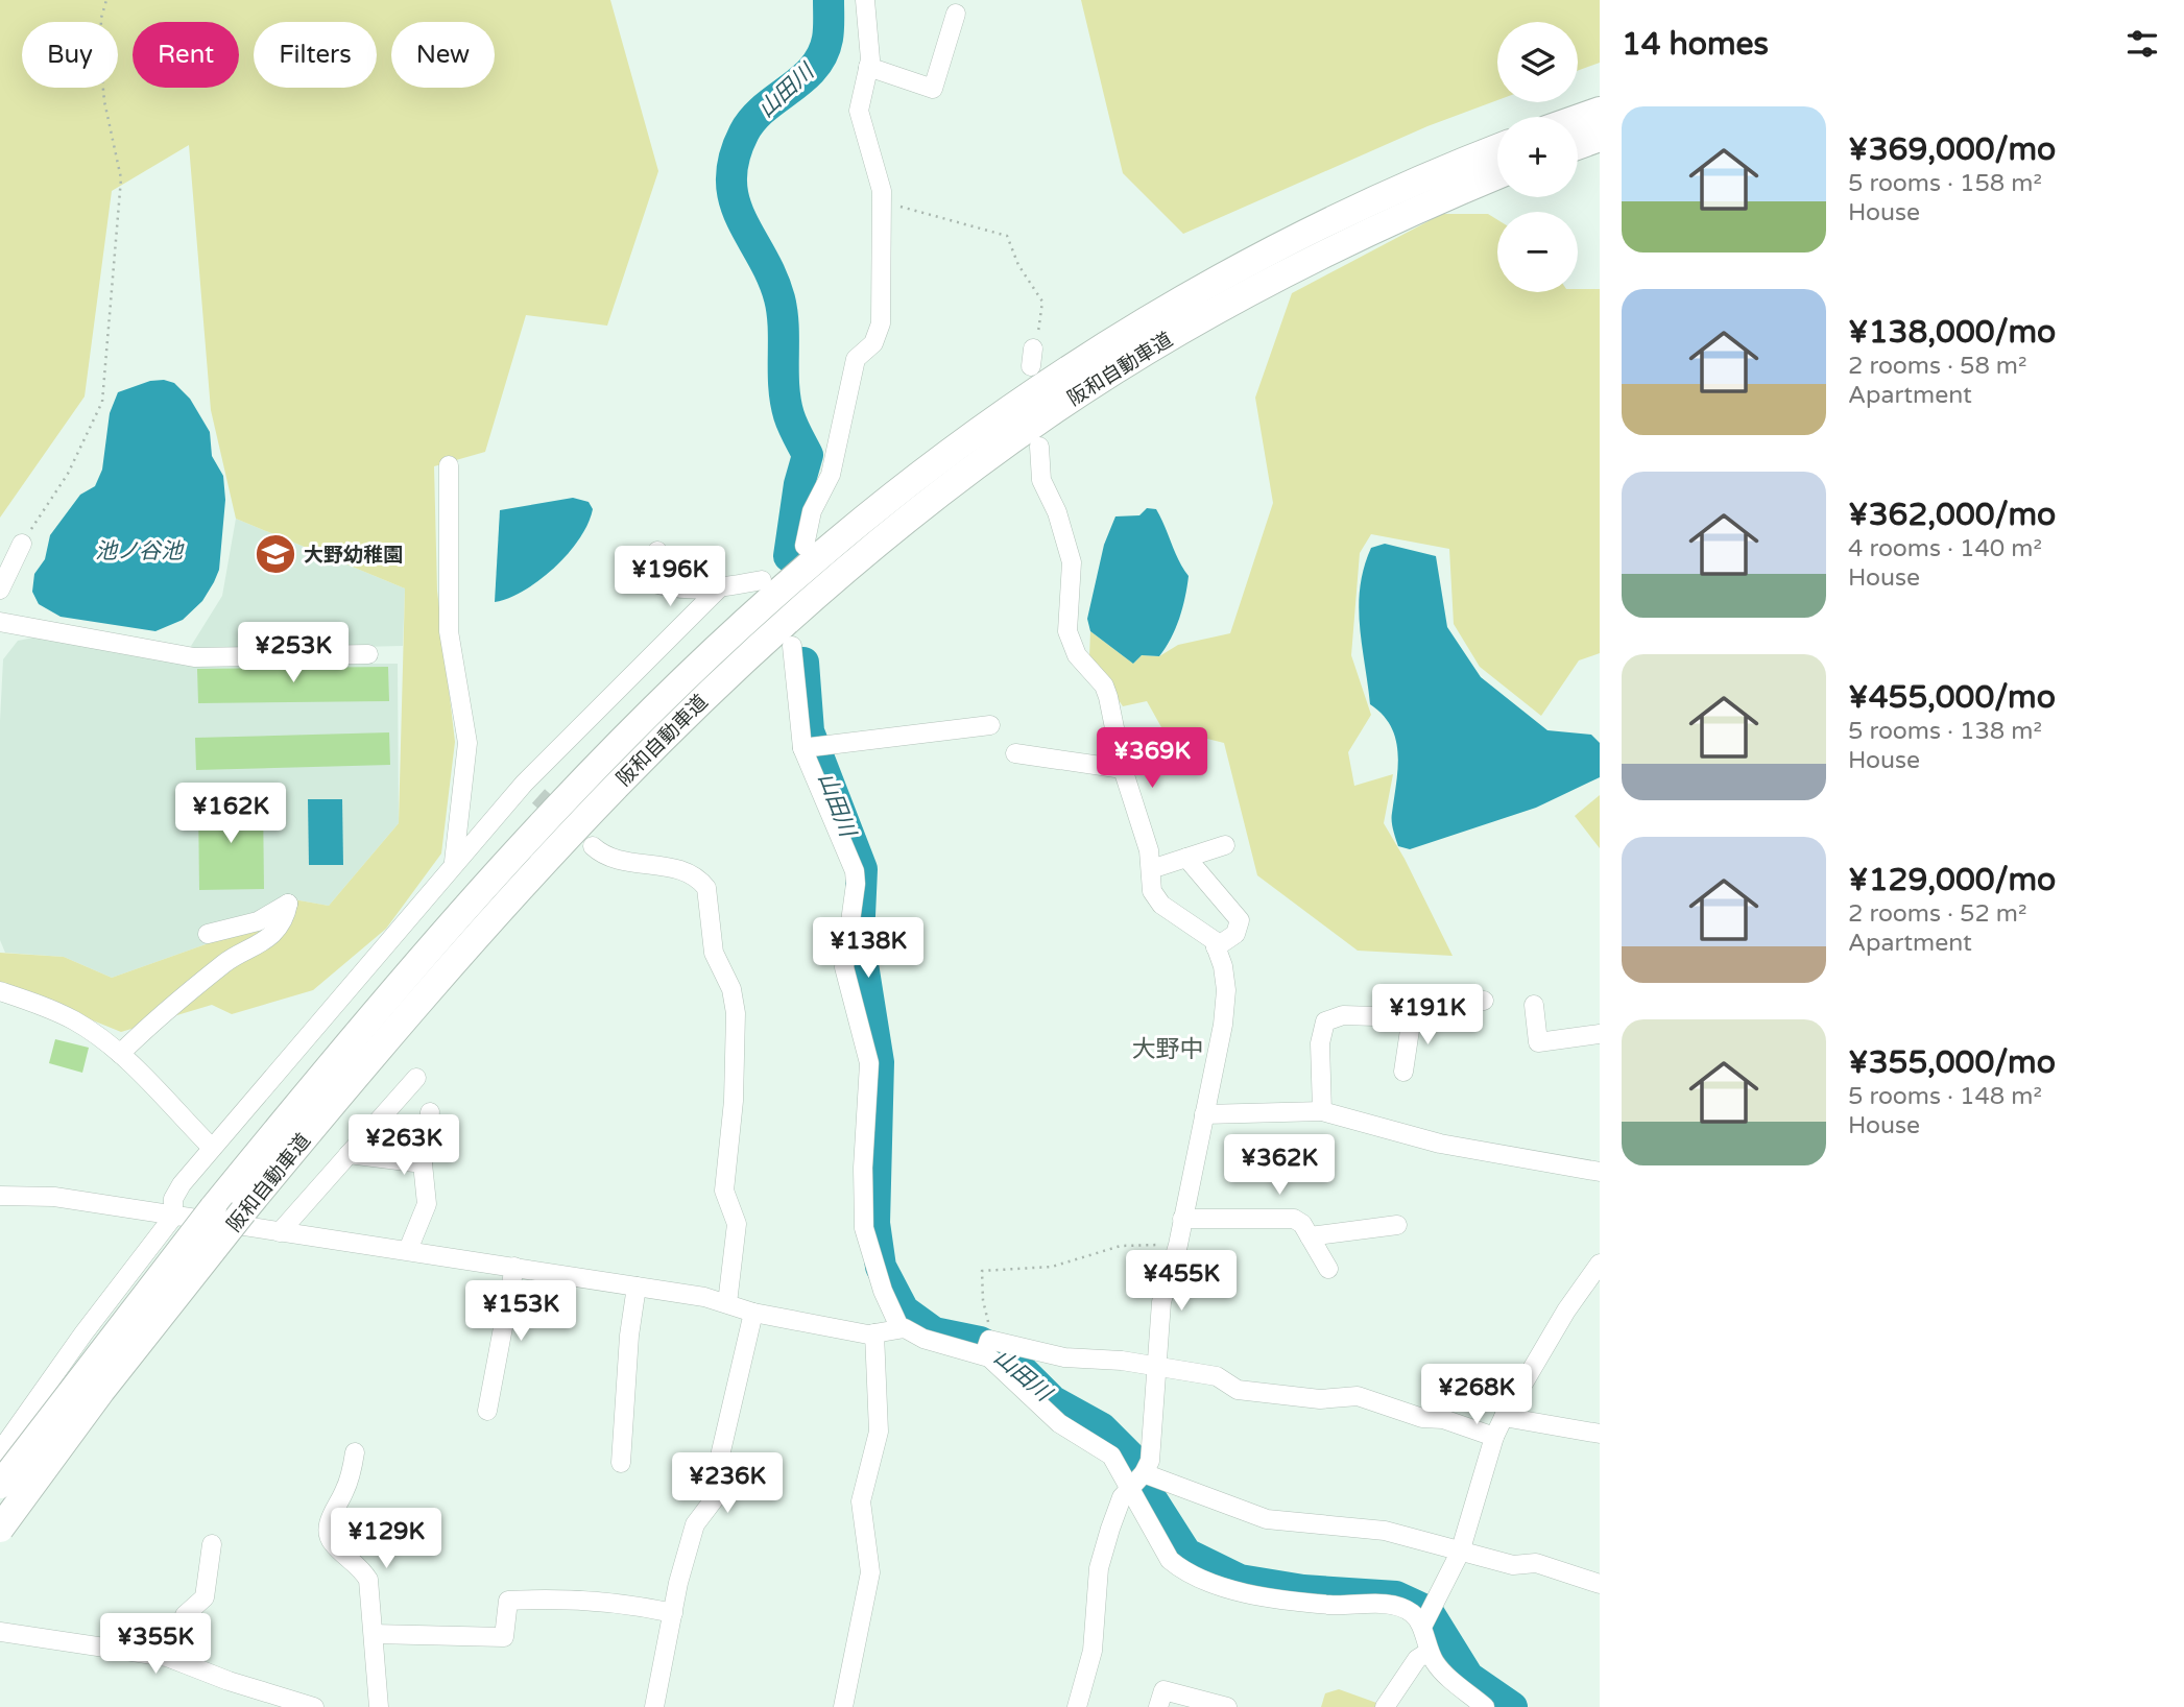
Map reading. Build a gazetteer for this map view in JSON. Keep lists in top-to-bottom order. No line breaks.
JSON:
{"streets":{"highway":["阪和自動車道"]},"districts":["大野中"],"water":["山田川","池ノ谷池"],"places":{"school or university":["大野幼稚園"]},"page":{"heading":"14 homes","map_buttons":["+","−"],"chip":["Buy","Rent","Filters","New"],"list":[{"name":"¥369,000/mo","note":"5 rooms · 158 m² · House"},{"name":"¥138,000/mo","note":"2 rooms · 58 m² · Apartment"},{"name":"¥362,000/mo","note":"4 rooms · 140 m² · House"},{"name":"¥455,000/mo","note":"5 rooms · 138 m² · House"},{"name":"¥129,000/mo","note":"2 rooms · 52 m² · Apartment"},{"name":"¥355,000/mo","note":"5 rooms · 148 m² · House"}],"price":["¥196K","¥253K","¥369K","¥162K","¥138K","¥191K","¥263K","¥362K","¥455K","¥153K","¥268K","¥236K","¥129K","¥355K"]}}
